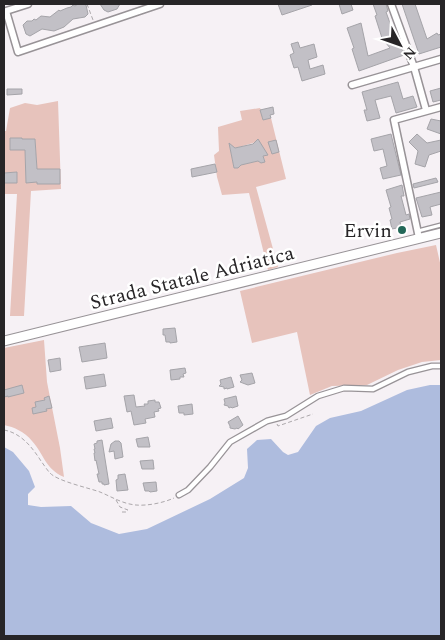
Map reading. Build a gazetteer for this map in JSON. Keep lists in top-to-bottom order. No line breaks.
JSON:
{"streets":{"main road":["Strada Statale Adriatica"]},"places":["Ervin"],"north":"bottom right"}
